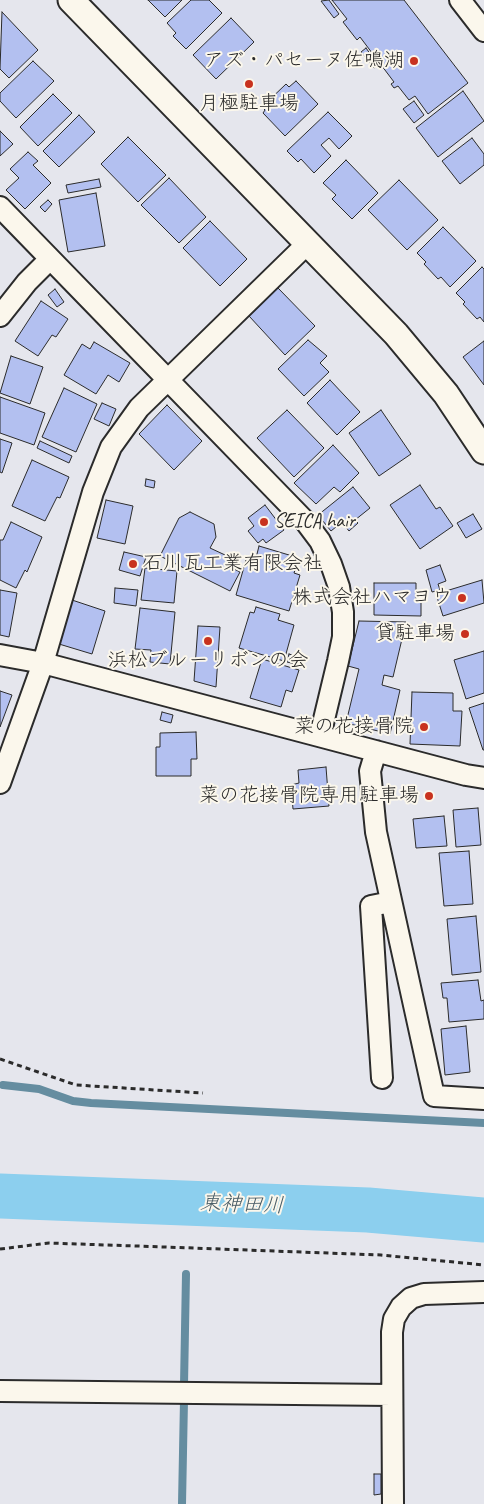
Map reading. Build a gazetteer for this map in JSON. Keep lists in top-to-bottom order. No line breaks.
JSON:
{"water":["東神田川"],"places":["アズ・パセーヌ佐鳴湖","月極駐車場","SEICA hair","石川瓦工業有限会社","株式会社ハマヨウ","貸駐車場","浜松ブルーリボンの会","菜の花接骨院","菜の花接骨院専用駐車場"]}
